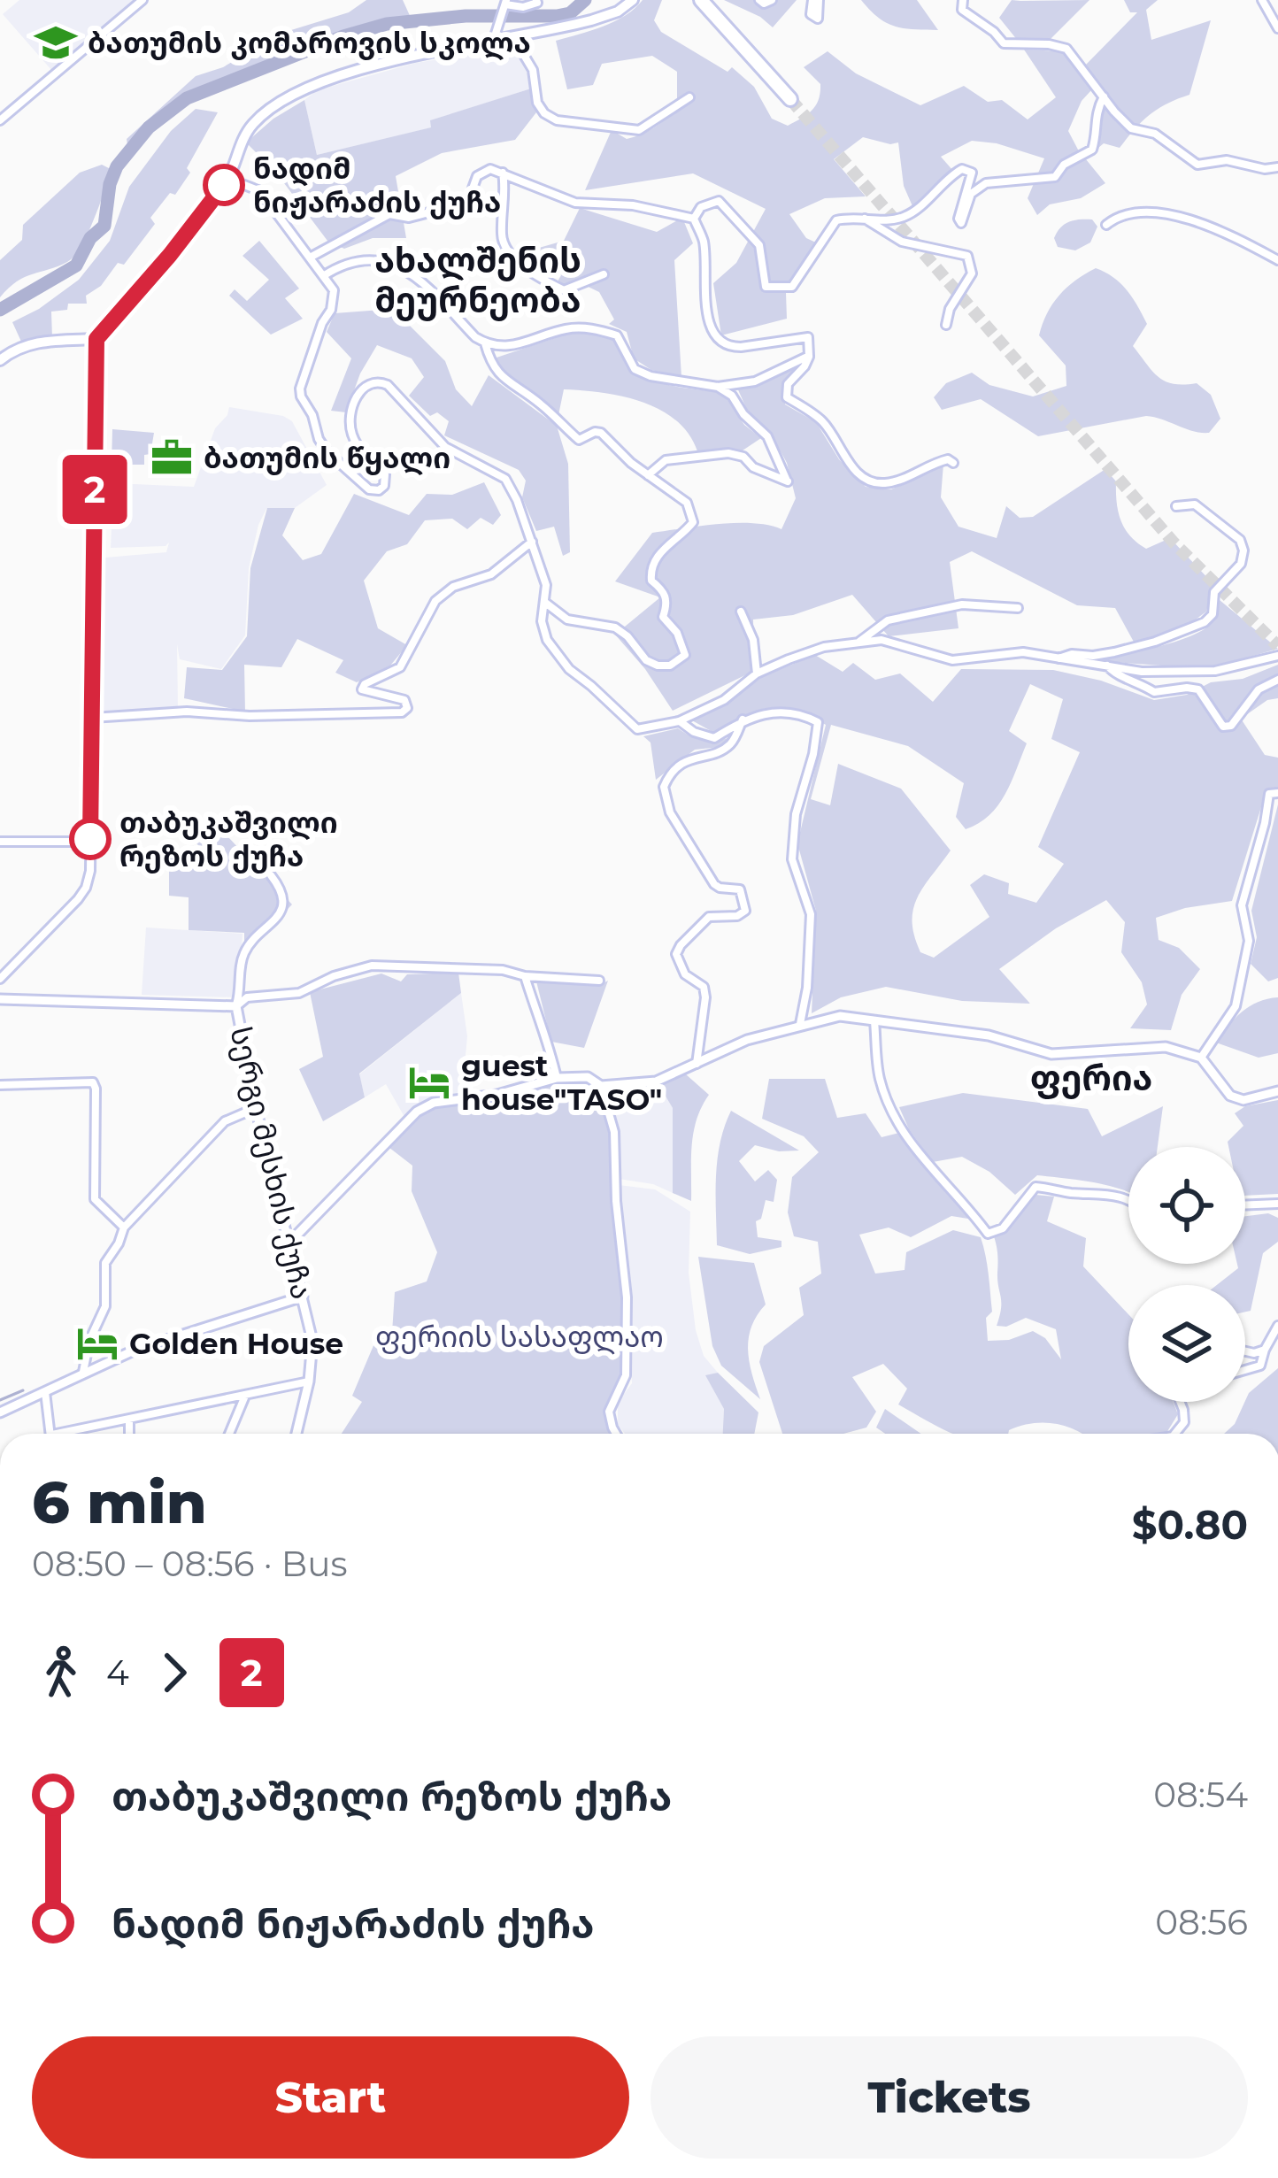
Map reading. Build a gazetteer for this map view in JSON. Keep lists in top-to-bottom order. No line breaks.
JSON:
{"streets":{"street":["სერგი მესხის ქუჩა"]},"districts":["ახალშენის მეურნეობა","ფერია"],"parks":["ფერიის სასაფლაო"],"places":{"school or university":["ბათუმის კომაროვის სკოლა"],"other":["ნადიმ ნიჟარაძის ქუჩა","თაბუკაშვილი რეზოს ქუჩა"],"office":["ბათუმის წყალი"],"hotel":["guest house\"TASO\"","Golden House"]},"lines":["bus line 2"],"page":{"on_map":"2","heading":["6 min","08:50 – 08:56 · Bus","$0.80"],"legs":["4","2"],"list":[{"name":"თაბუკაშვილი რეზოს ქუჩა","value":"08:54"},{"name":"ნადიმ ნიჟარაძის ქუჩა","value":"08:56"}],"buttons":["Start","Tickets"]}}
